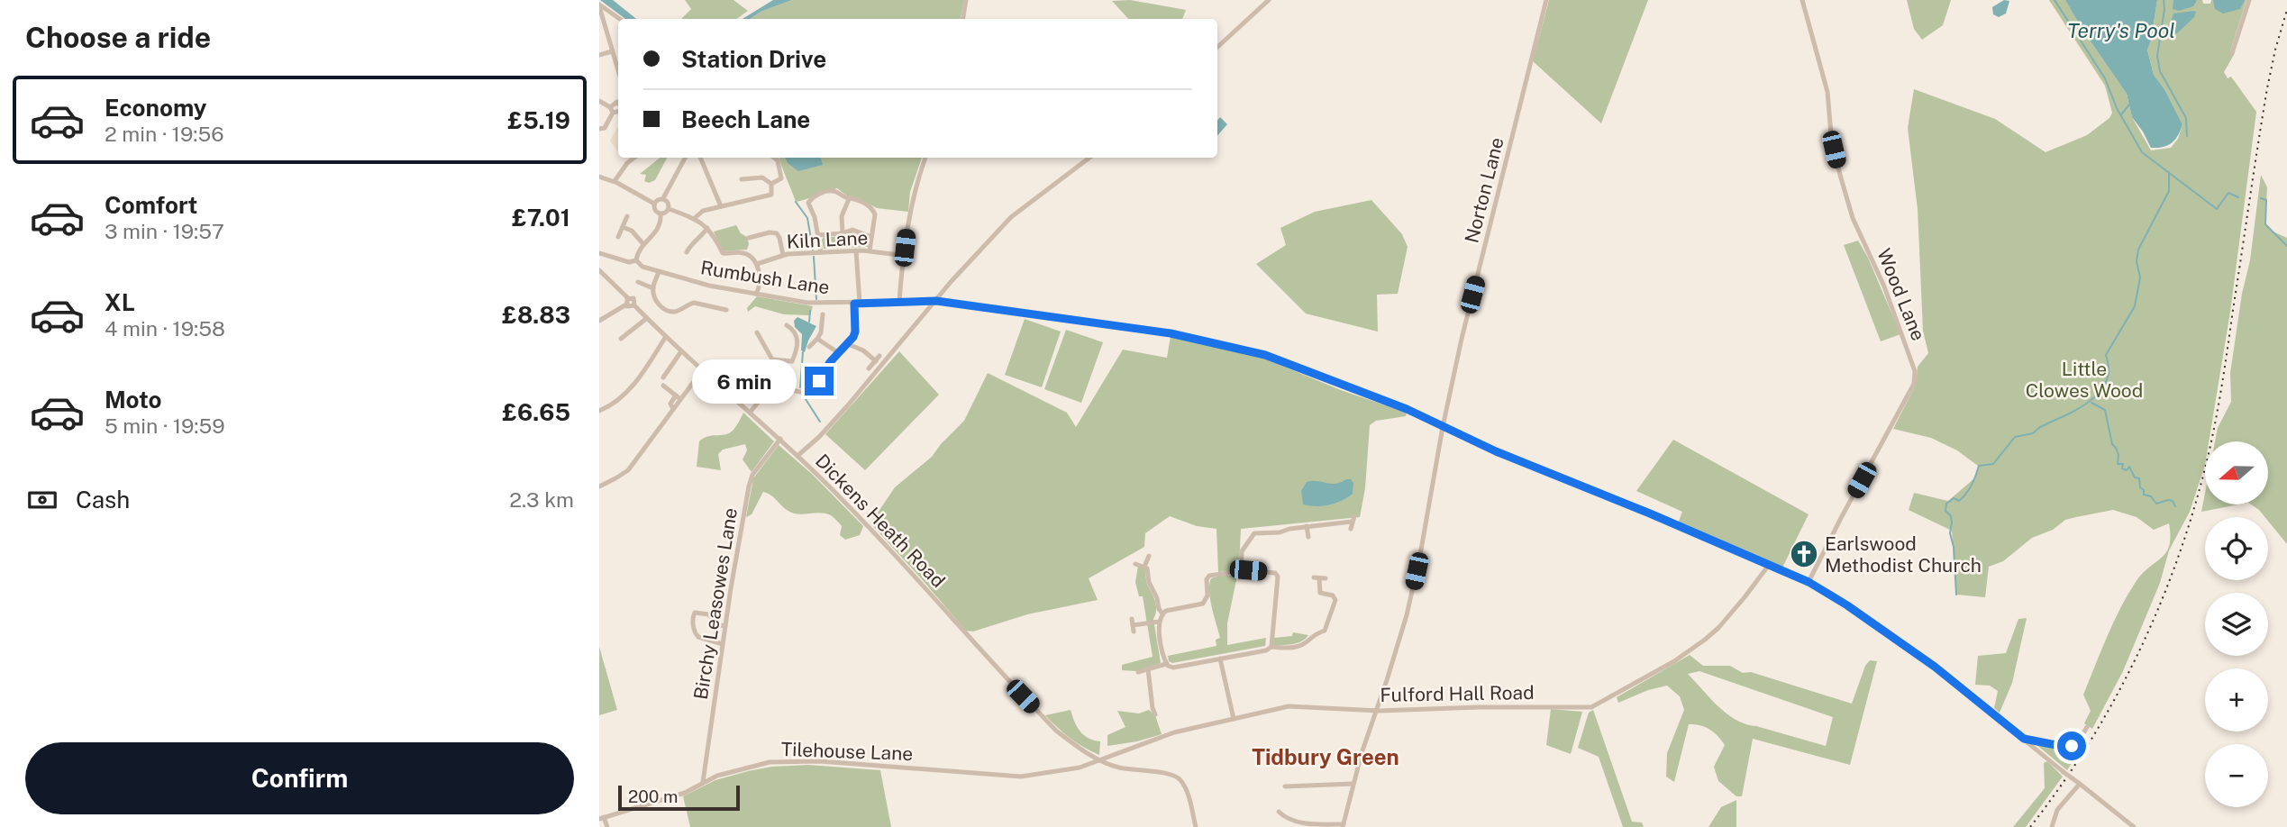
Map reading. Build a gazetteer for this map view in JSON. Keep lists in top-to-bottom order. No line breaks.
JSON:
{"streets":{"street":["Norton Lane","Kiln Lane","Rumbush Lane","Wood Lane","Dickens Heath Road","Birchy Leasowes Lane","Fulford Hall Road","Tilehouse Lane"]},"crossings":[["Norton Lane","Rumbush Lane"],["Norton Lane","Fulford Hall Road"],["Rumbush Lane","Wood Lane"],["Rumbush Lane","Fulford Hall Road"],["Dickens Heath Road","Birchy Leasowes Lane"],["Dickens Heath Road","Fulford Hall Road"],["Dickens Heath Road","Tilehouse Lane"],["Birchy Leasowes Lane","Tilehouse Lane"],["Fulford Hall Road","Tilehouse Lane"]],"districts":["Tidbury Green"],"water":["Terry's Pool"],"parks":["Little Clowes Wood"],"places":{"church":["Earlswood Methodist Church"]},"scale_bar":"200 m","north":"left","page":{"heading":"Choose a ride","banner":["Station Drive","Beech Lane"],"list":[{"name":"Economy","note":"2 min · 19:56","value":"£5.19"},{"name":"Comfort","note":"3 min · 19:57","value":"£7.01"},{"name":"XL","note":"4 min · 19:58","value":"£8.83"},{"name":"Moto","note":"5 min · 19:59","value":"£6.65"}],"bubble":"6 min","map_buttons":["+","−"],"pay":["Cash","2.3 km"],"buttons":"Confirm","scale":"200 m"}}
